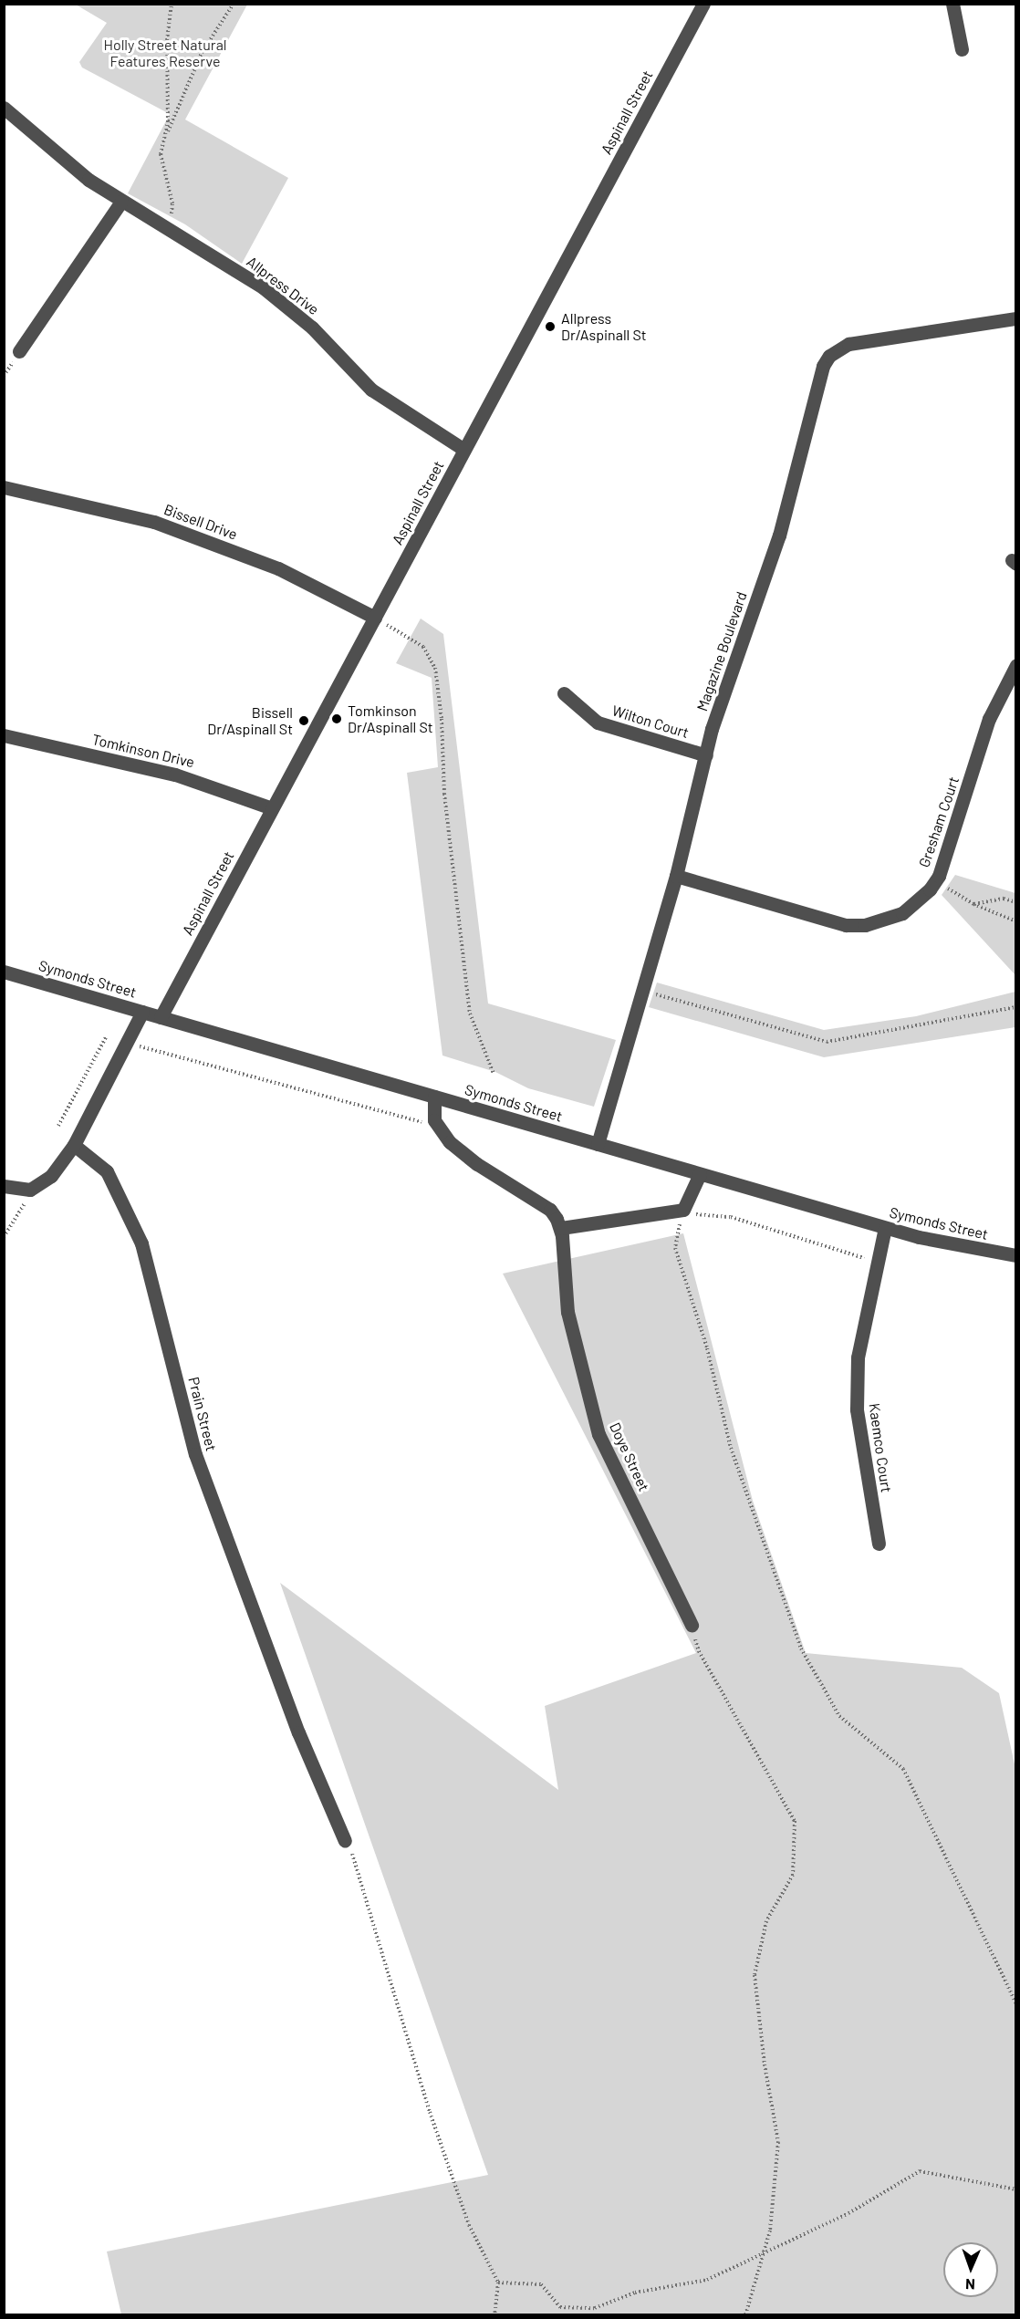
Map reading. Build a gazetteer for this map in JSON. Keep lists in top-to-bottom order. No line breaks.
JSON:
{"streets":{"street":["Aspinall Street","Allpress Drive","Bissell Drive","Magazine Boulevard","Wilton Court","Tomkinson Drive","Gresham Court","Symonds Street","Prain Street","Kaemco Court","Doye Street"]},"crossings":[["Aspinall Street","Allpress Drive"],["Aspinall Street","Bissell Drive"],["Aspinall Street","Tomkinson Drive"],["Aspinall Street","Symonds Street"],["Magazine Boulevard","Wilton Court"],["Magazine Boulevard","Gresham Court"],["Magazine Boulevard","Symonds Street"],["Symonds Street","Kaemco Court"]],"parks":["Holly Street Natural Features Reserve"],"places":["Allpress Dr/Aspinall St","Tomkinson Dr/Aspinall St","Bissell Dr/Aspinall St"],"north":"bottom"}
